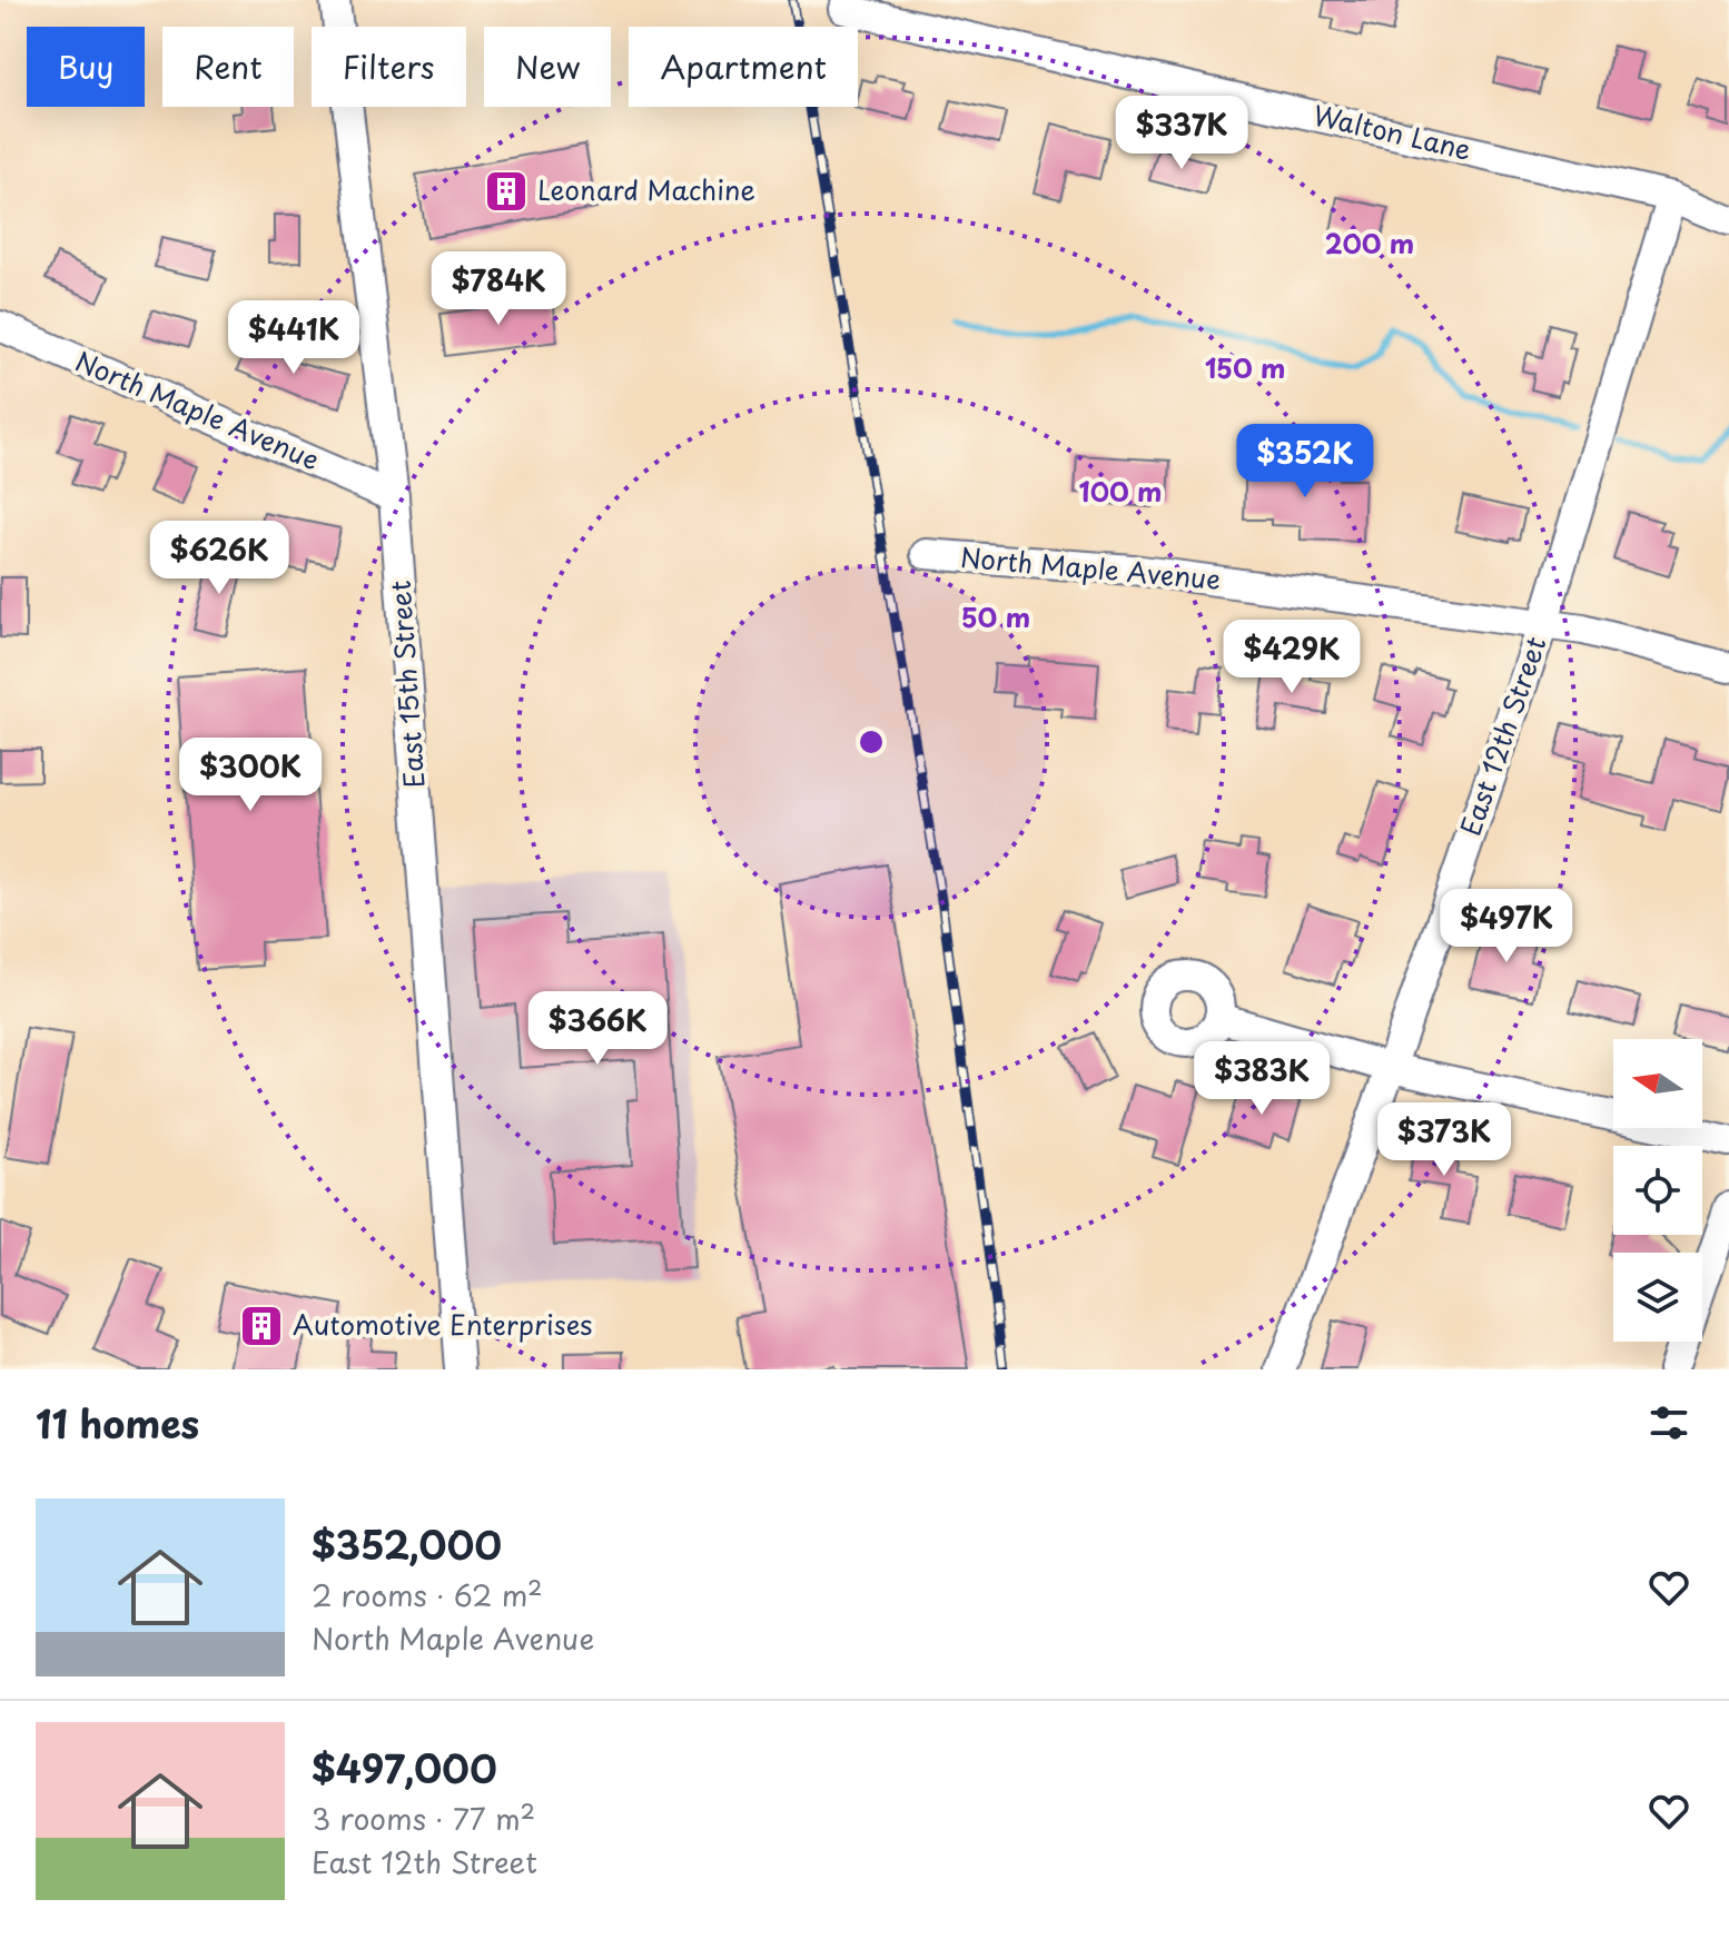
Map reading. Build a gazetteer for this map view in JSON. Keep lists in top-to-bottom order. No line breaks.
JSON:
{"streets":{"street":["Walton Lane","North Maple Avenue","East 15th Street","East 12th Street"]},"crossings":[["Walton Lane","East 12th Street"],["North Maple Avenue","East 15th Street"],["North Maple Avenue","East 12th Street"]],"places":{"building":["Leonard Machine","Automotive Enterprises"]},"north":"left","page":{"chip":["Buy","Rent","Filters","New","Apartment"],"price":["$337K","$784K","$441K","$352K","$626K","$429K","$300K","$497K","$366K","$383K","$373K"],"heading":"11 homes","list":[{"name":"$352,000","note":"2 rooms · 62 m² · North Maple Avenue"},{"name":"$497,000","note":"3 rooms · 77 m² · East 12th Street"}]},"rings":["200 m","150 m","100 m","50 m"]}
